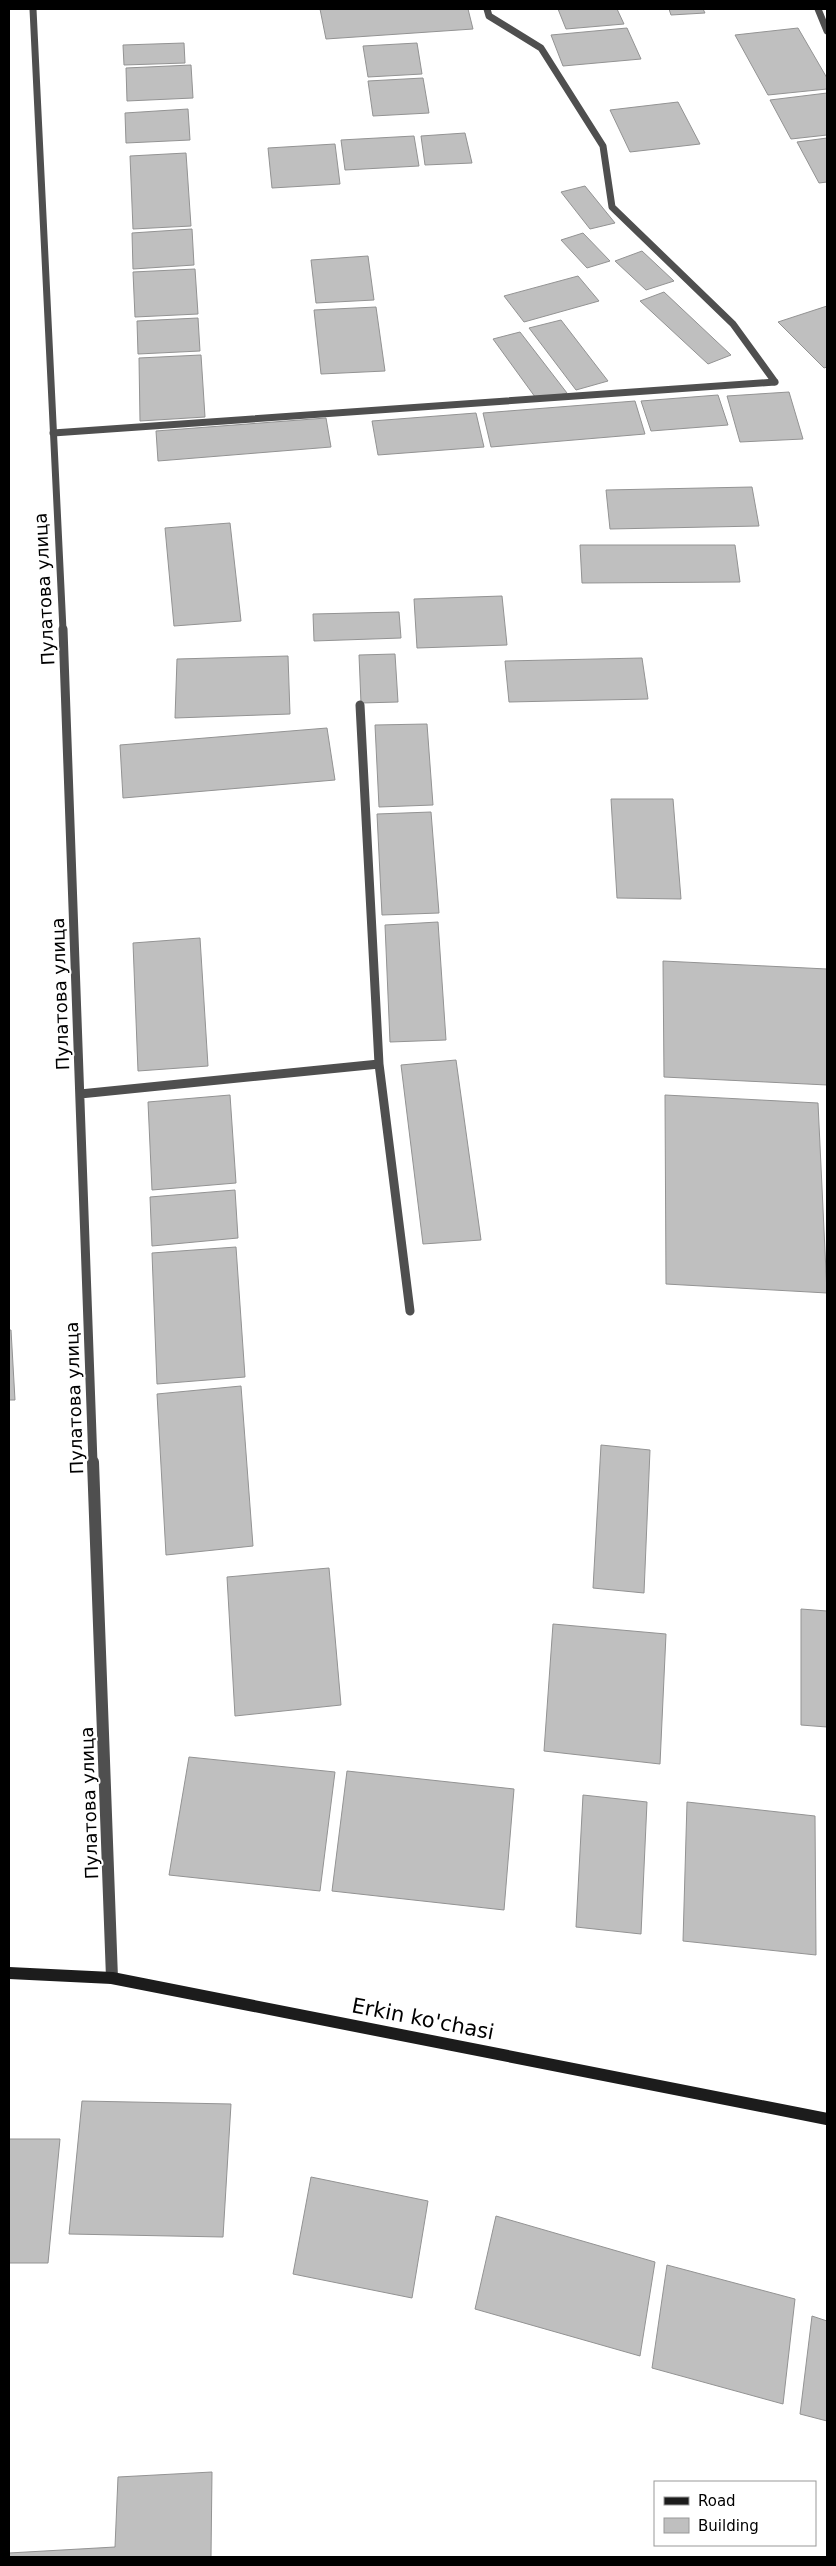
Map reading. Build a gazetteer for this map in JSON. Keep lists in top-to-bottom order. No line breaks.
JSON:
{"streets":{"main road":["Erkin ko'chasi"],"street":["Пулатова улица"]},"crossings":[["Пулатова улица","Erkin ko'chasi"]],"legend":["Road","Building"]}
